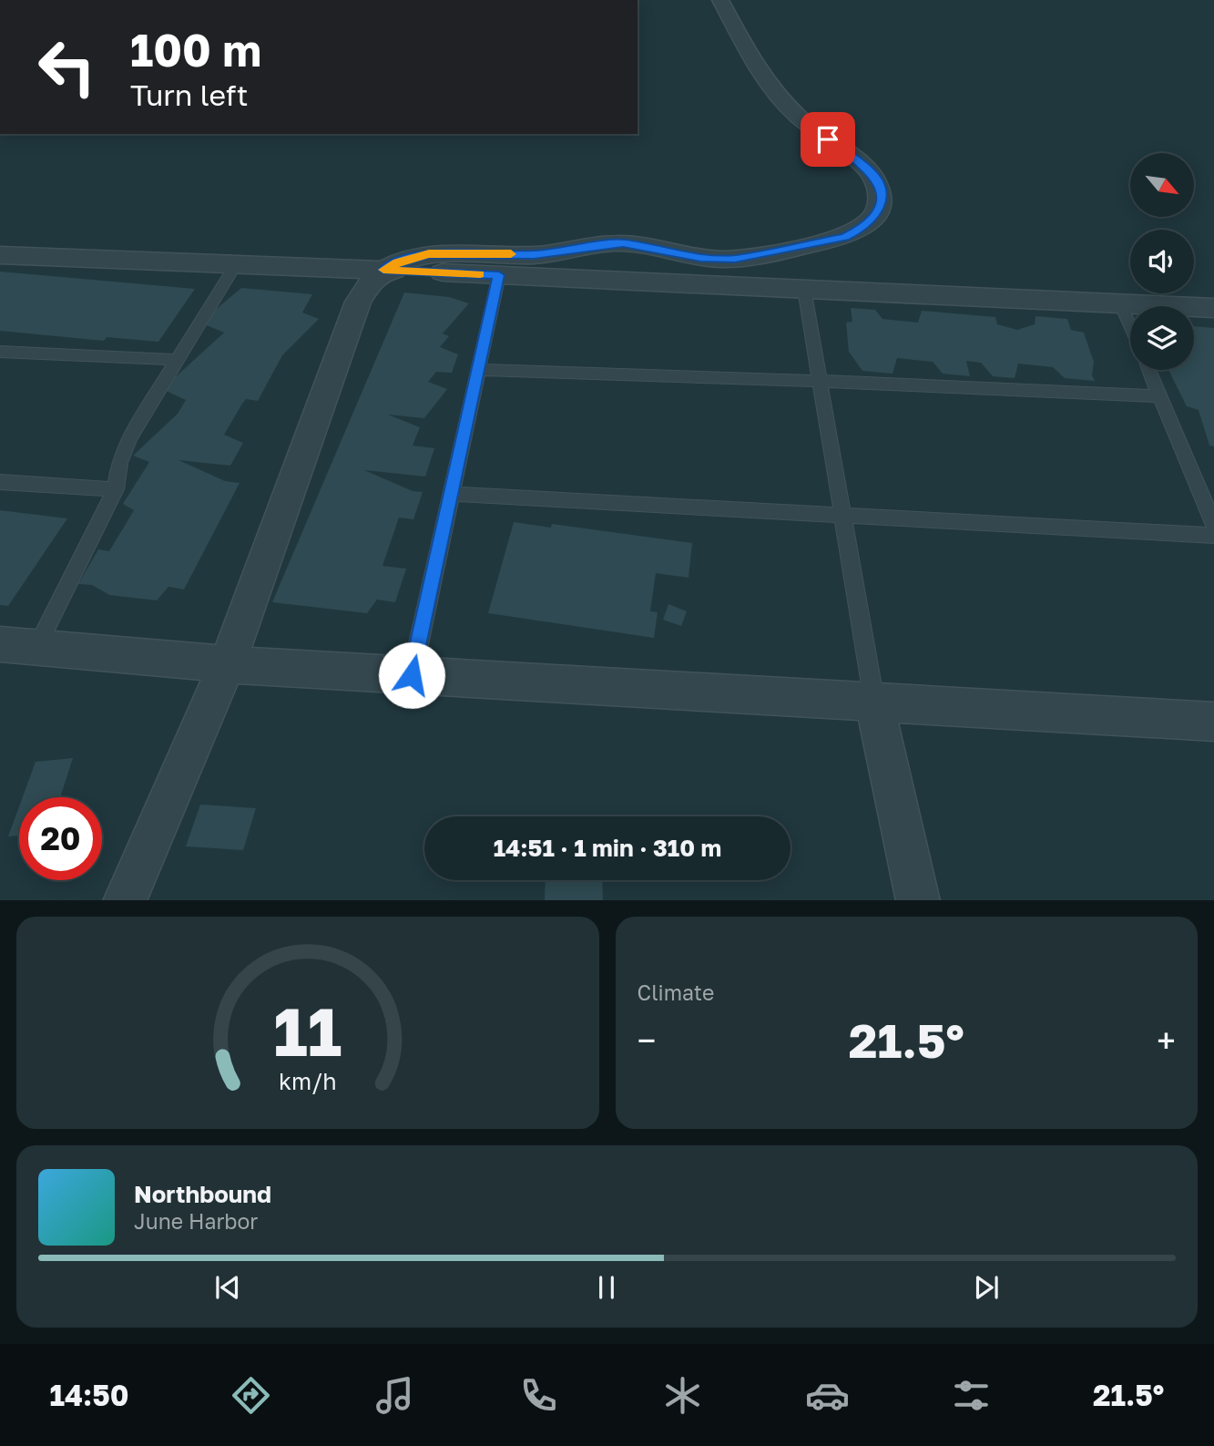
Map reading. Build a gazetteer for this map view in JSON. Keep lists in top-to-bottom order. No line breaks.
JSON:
{"north":"bottom right","page":{"turn":["100 m","Turn left"],"limit":"20","trip":"14:51 · 1 min · 310 m","tile":"Climate","heat":["−","21.5°","+"],"song":["Northbound","June Harbor"],"tabs":["14:50","21.5°"],"gauge":["11","km/h"]}}
